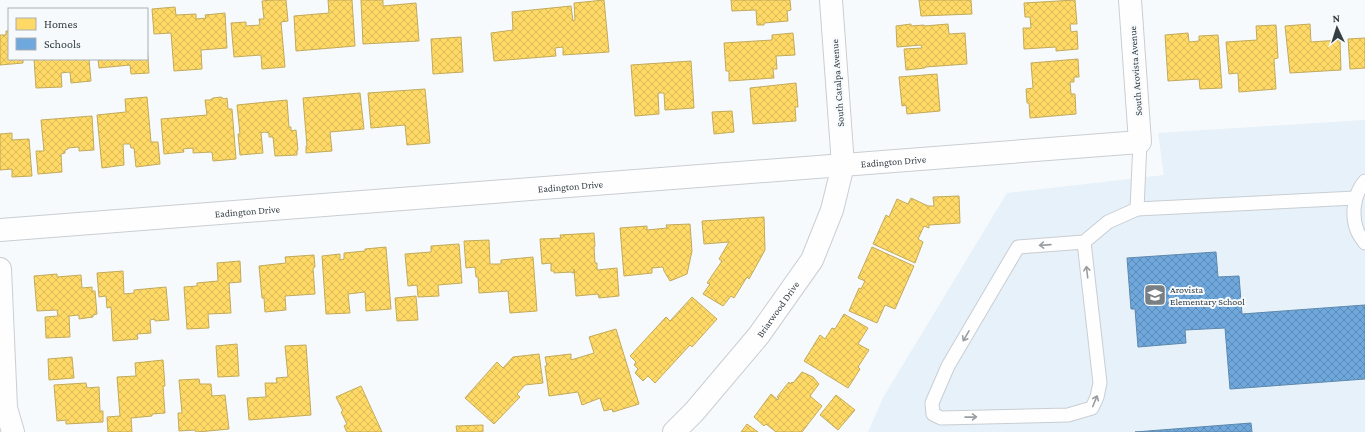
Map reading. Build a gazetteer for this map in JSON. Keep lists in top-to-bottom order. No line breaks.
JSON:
{"streets":{"street":["South Arovista Avenue","South Catalpa Avenue","Eadington Drive","Briarwood Drive"]},"crossings":[["South Arovista Avenue","Eadington Drive"],["South Catalpa Avenue","Eadington Drive"],["South Catalpa Avenue","Briarwood Drive"],["Eadington Drive","Briarwood Drive"]],"places":{"school or university":["Arovista Elementary School"]},"legend":["Homes","Schools"],"north":"top"}
